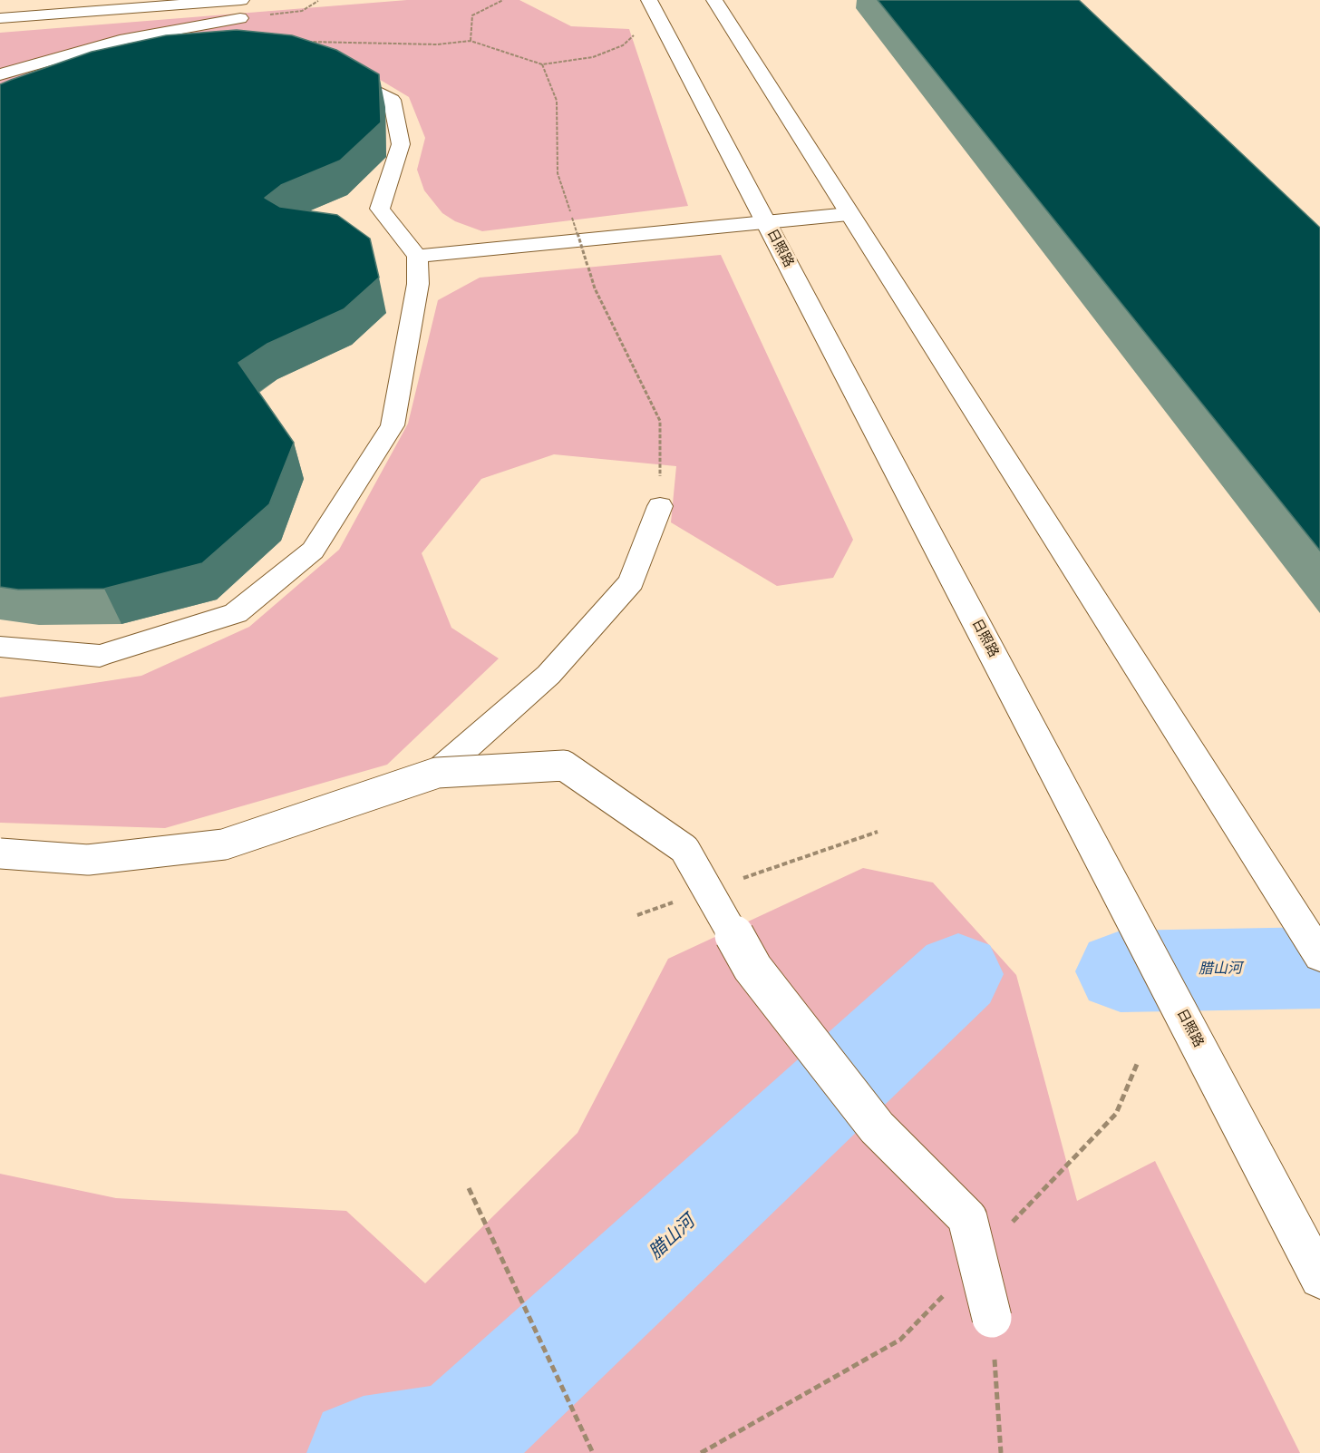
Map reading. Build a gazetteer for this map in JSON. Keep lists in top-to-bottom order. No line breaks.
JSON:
{"streets":{"main road":["日照路"]},"water":["腊山河"]}
